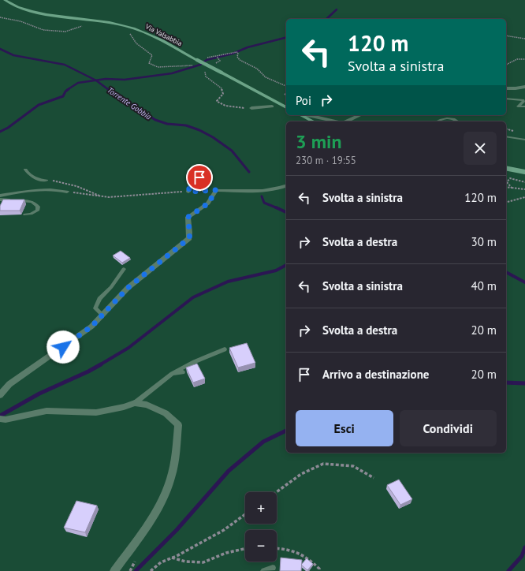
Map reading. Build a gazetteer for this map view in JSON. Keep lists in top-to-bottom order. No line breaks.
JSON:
{"streets":{"main road":["Via Valsabbia"]},"water":["Torrente Gobbia"],"page":{"turn":["120 m","Svolta a sinistra"],"then":"Poi","heading":["3 min","230 m · 19:55"],"list":[{"name":"Svolta a sinistra","value":"120 m"},{"name":"Svolta a destra","value":"30 m"},{"name":"Svolta a sinistra","value":"40 m"},{"name":"Svolta a destra","value":"20 m"},{"name":"Arrivo a destinazione","value":"20 m"}],"buttons":["Esci","Condividi"],"map_buttons":["+","−"]}}
